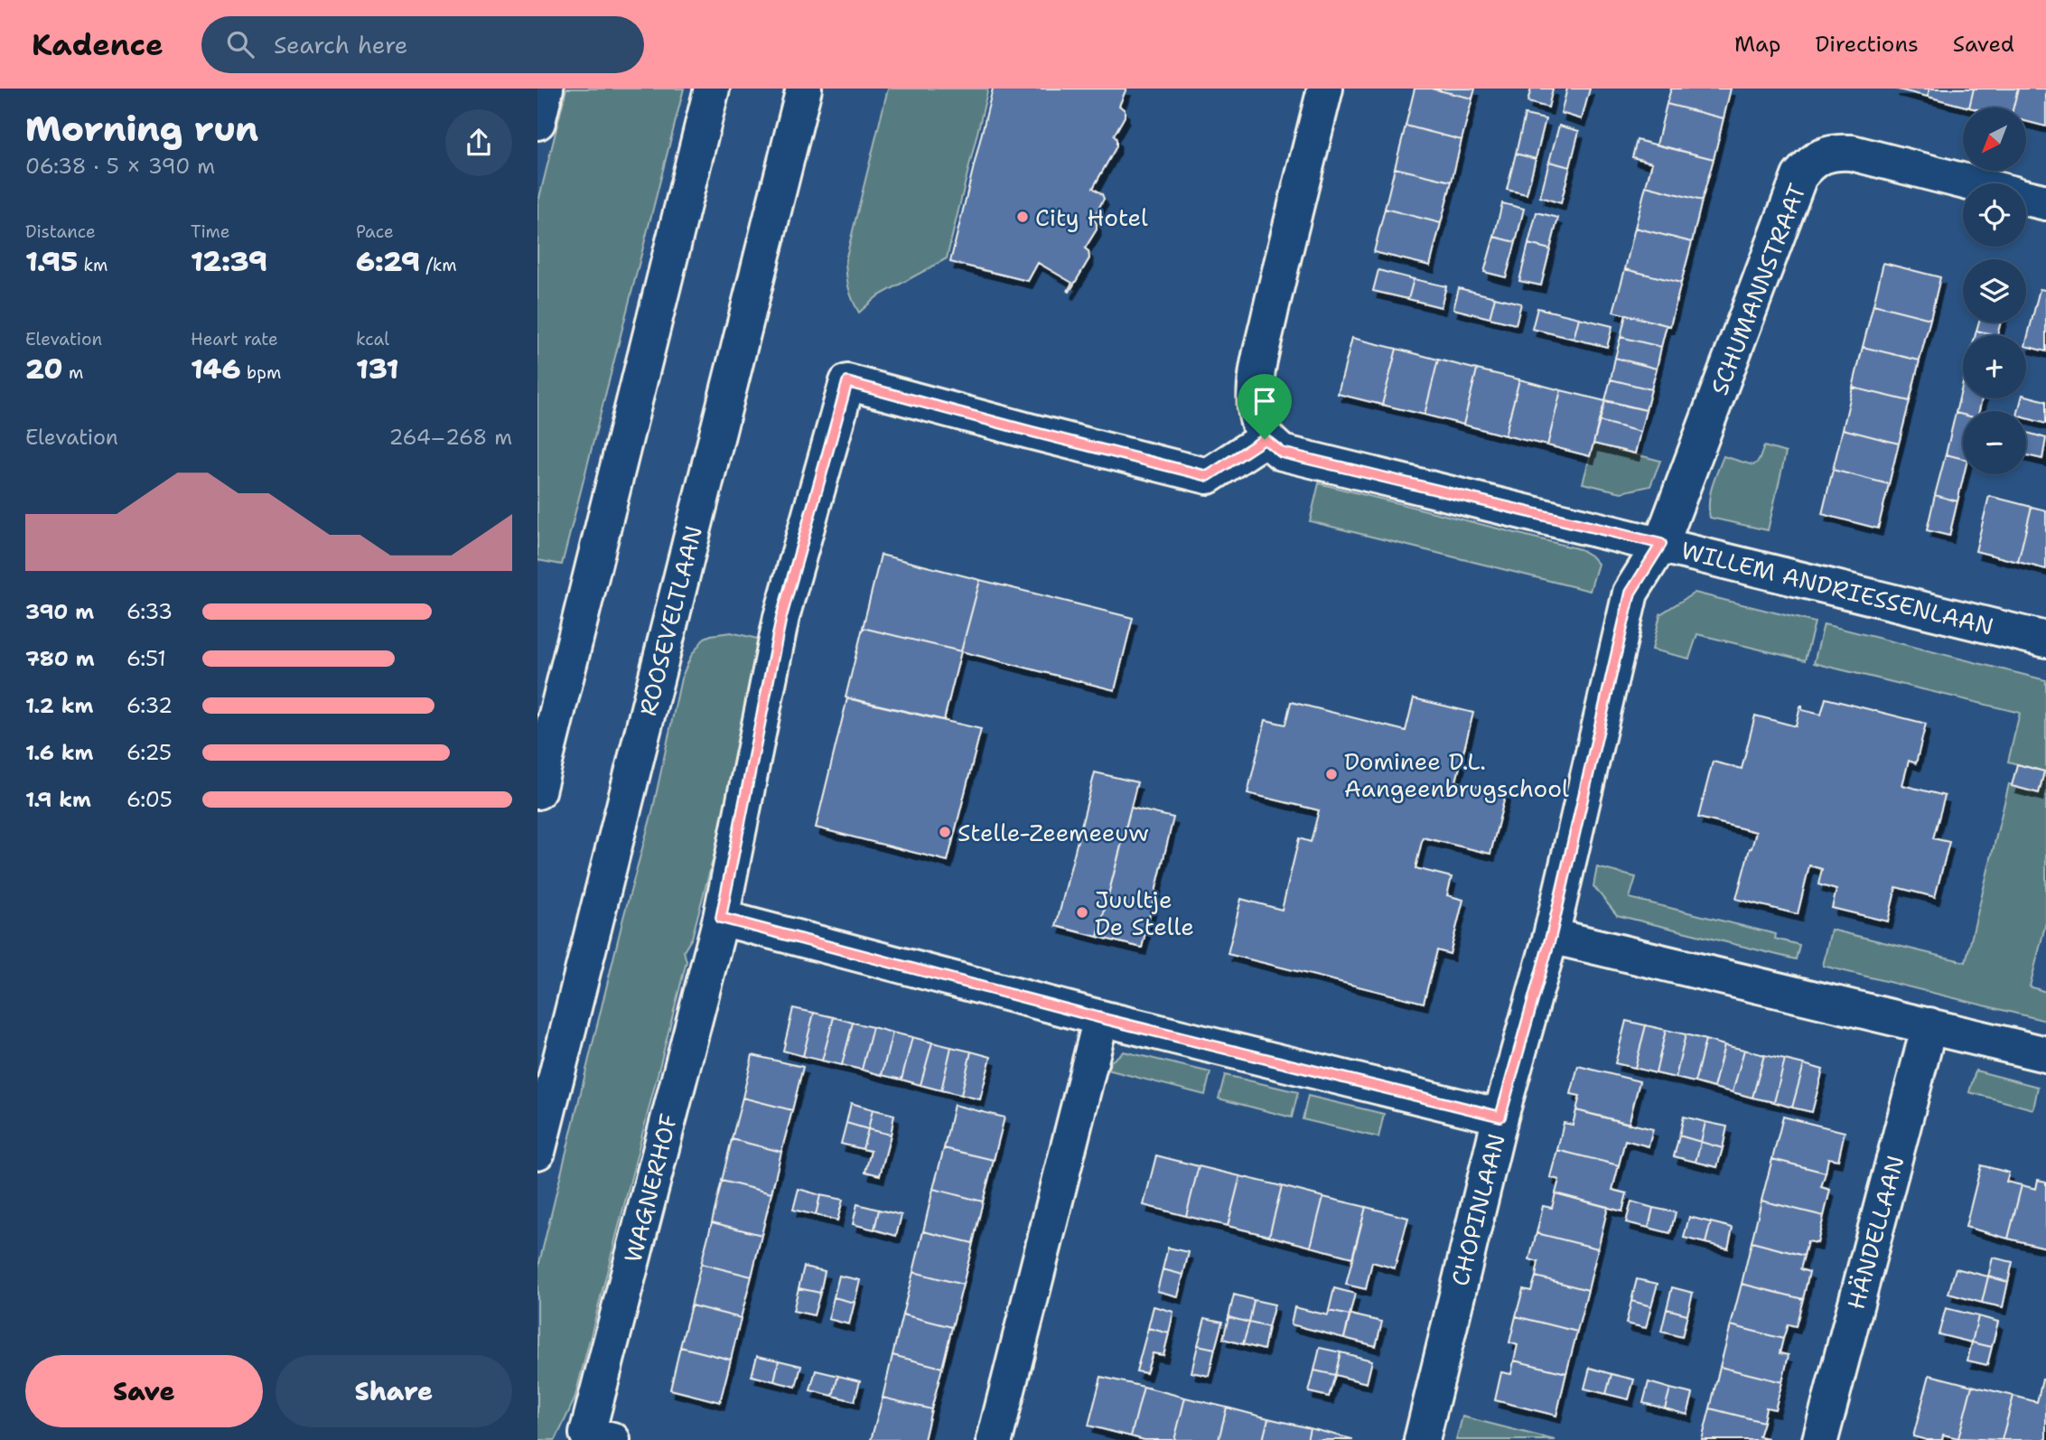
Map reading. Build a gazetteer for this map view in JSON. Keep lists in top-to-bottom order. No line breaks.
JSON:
{"streets":{"street":["SCHUMANNSTRAAT","WILLEM ANDRIESSENLAAN","ROOSEVELTLAAN","WAGNERHOF","CHOPINLAAN","HÄNDELLAAN"]},"crossings":[["SCHUMANNSTRAAT","WILLEM ANDRIESSENLAAN"],["SCHUMANNSTRAAT","CHOPINLAAN"],["WILLEM ANDRIESSENLAAN","WAGNERHOF"],["WILLEM ANDRIESSENLAAN","CHOPINLAAN"]],"places":["City Hotel","Dominee D.L. Aangeenbrugschool","Stelle-Zeemeeuw","Juultje De Stelle"],"north":"bottom left","page":{"header":"Kadence","search":"Search here","nav":["Map","Directions","Saved"],"heading":["Morning run","06:38 · 5 × 390 m"],"map_buttons":["+","−"],"stats":[["Distance","1.95 km"],["Time","12:39"],["Pace","6:29 /km"],["Elevation","20 m"],["Heart rate","146 bpm"],["kcal","131"]],"chart":["Elevation","264–268 m"],"list":[{"name":"390 m","note":"6:33"},{"name":"780 m","note":"6:51"},{"name":"1.2 km","note":"6:32"},{"name":"1.6 km","note":"6:25"},{"name":"1.9 km","note":"6:05"}],"buttons":["Save","Share"]}}
